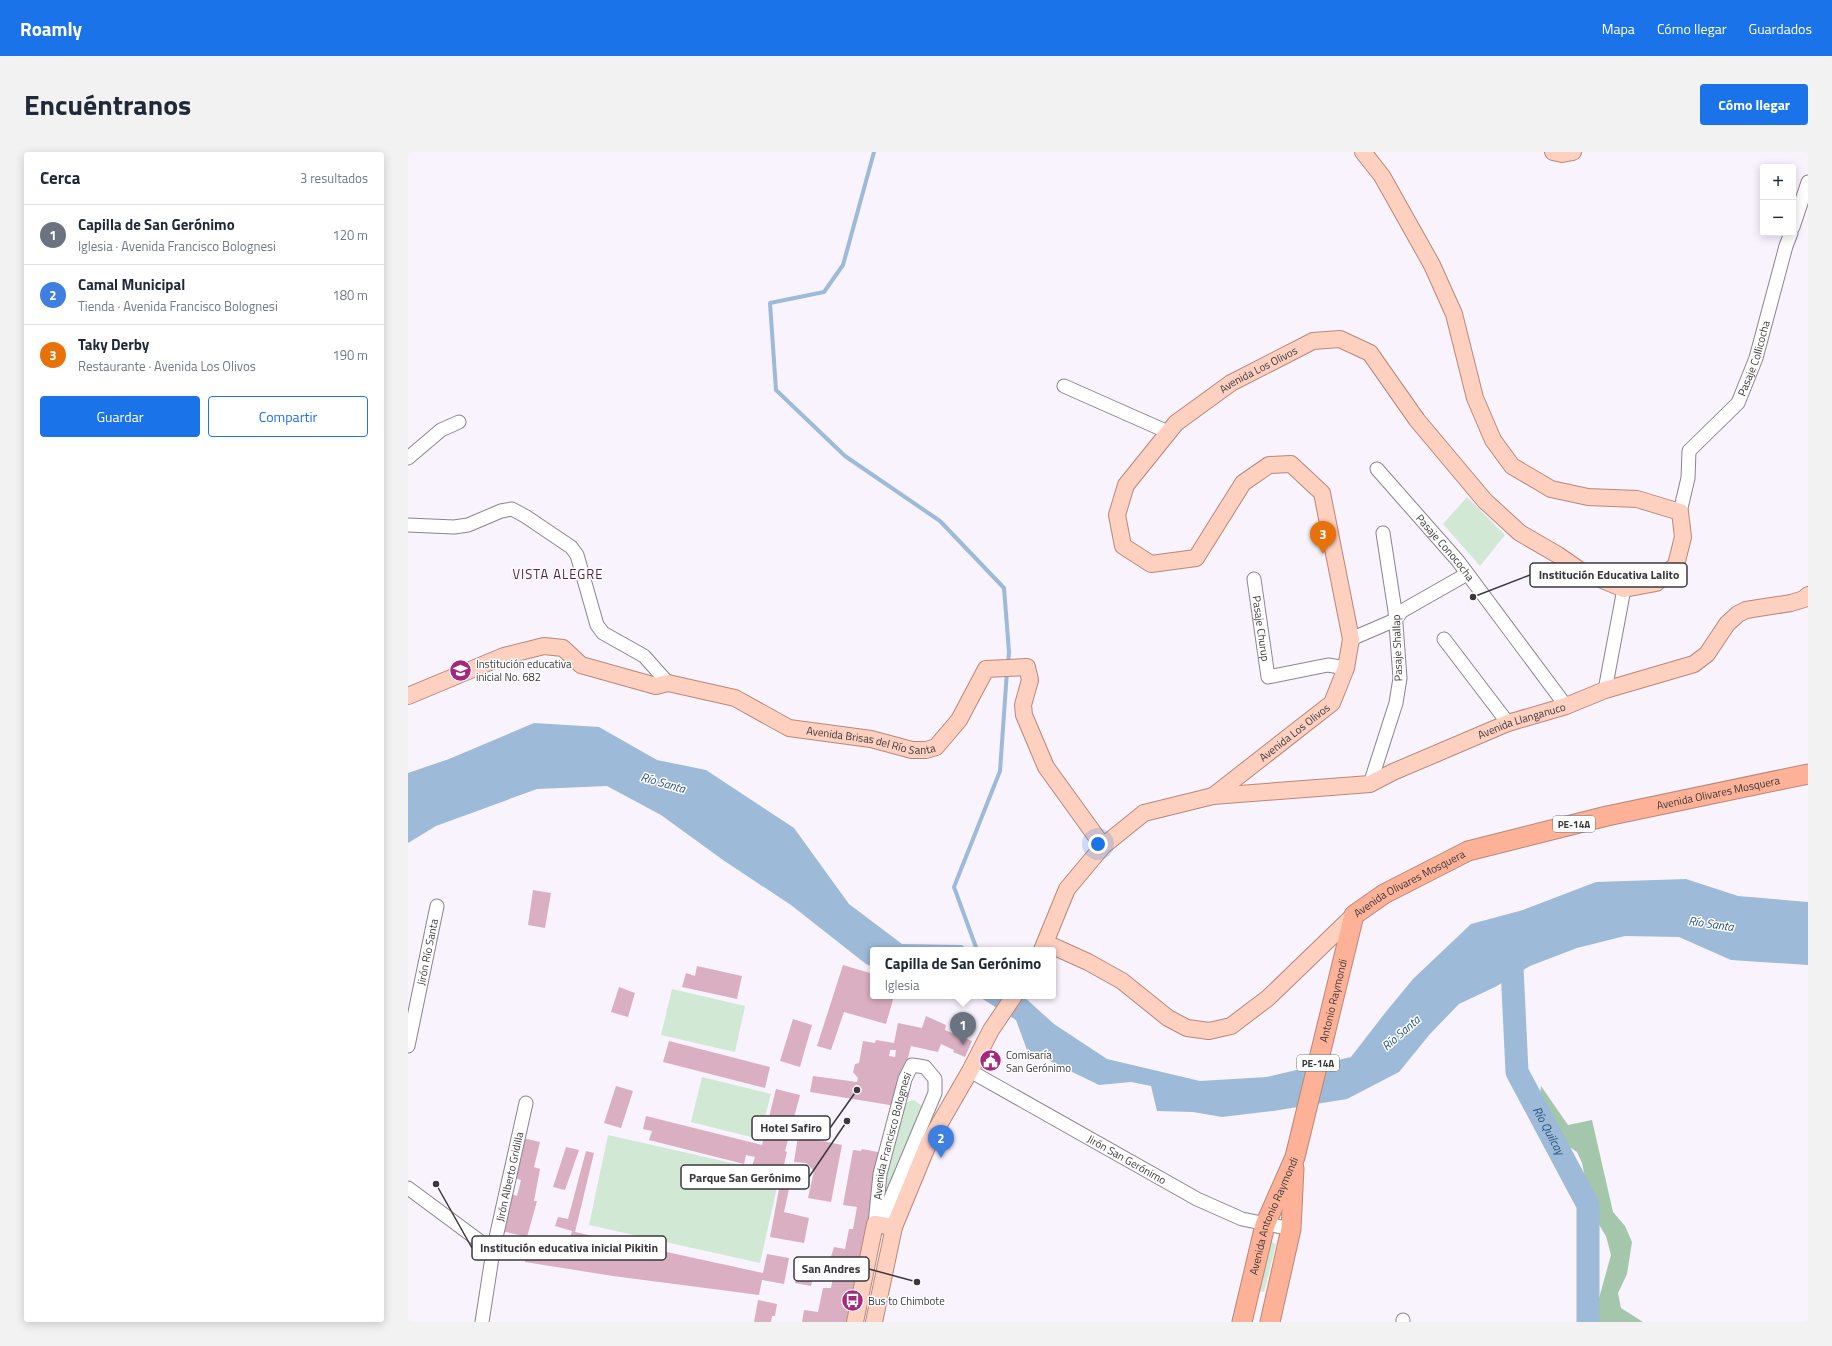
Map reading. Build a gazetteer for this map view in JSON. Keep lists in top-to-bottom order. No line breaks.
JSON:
{"streets":{"highway":["Avenida Olivares Mosquera","PE-14A","Antonio Raymondi","Avenida Antonio Raymondi"],"main road":["Avenida Los Olivos","Avenida Llanganuco","Avenida Brisas del Río Santa","Avenida Francisco Bolognesi"],"street":["Pasaje Collicocha","Pasaje Conococha","Pasaje Churup","Pasaje Shallap","Jirón Río Santa","Jirón San Gerónimo","Jirón Alberto Gridilla"]},"crossings":[["Avenida Los Olivos","Pasaje Churup"],["Avenida Los Olivos","Avenida Llanganuco"],["Avenida Los Olivos","Avenida Brisas del Río Santa"],["Pasaje Conococha","Avenida Llanganuco"],["Pasaje Shallap","Avenida Llanganuco"],["Avenida Olivares Mosquera","Antonio Raymondi"],["Antonio Raymondi","Avenida Antonio Raymondi"],["Avenida Francisco Bolognesi","Jirón San Gerónimo"],["Jirón San Gerónimo","Avenida Antonio Raymondi"]],"districts":["VISTA ALEGRE"],"water":["Río Santa","Río Quilcay"],"places":{"other":["Institución Educativa Lalito","Hotel Safiro","Parque San Gerónimo","Institución educativa inicial Pikitin","San Andres"],"school or university":["Institución educativa inicial No. 682"],"public building":["Comisaría San Gerónimo"],"bus stop":["Bus to Chimbote"]},"page":{"header":"Roamly","nav":["Mapa","Cómo llegar","Guardados"],"title":"Encuéntranos","buttons":["Cómo llegar",["Guardar","Compartir"]],"heading":["Cerca","3 resultados"],"map_buttons":["+","−"],"list":[{"mark":"1","name":"Capilla de San Gerónimo","note":"Iglesia · Avenida Francisco Bolognesi","value":"120 m"},{"mark":"2","name":"Camal Municipal","note":"Tienda · Avenida Francisco Bolognesi","value":"180 m"},{"mark":"3","name":"Taky Derby","note":"Restaurante · Avenida Los Olivos","value":"190 m"}],"pins":["3","1","2"],"popup":["Capilla de San Gerónimo","Iglesia"]}}
